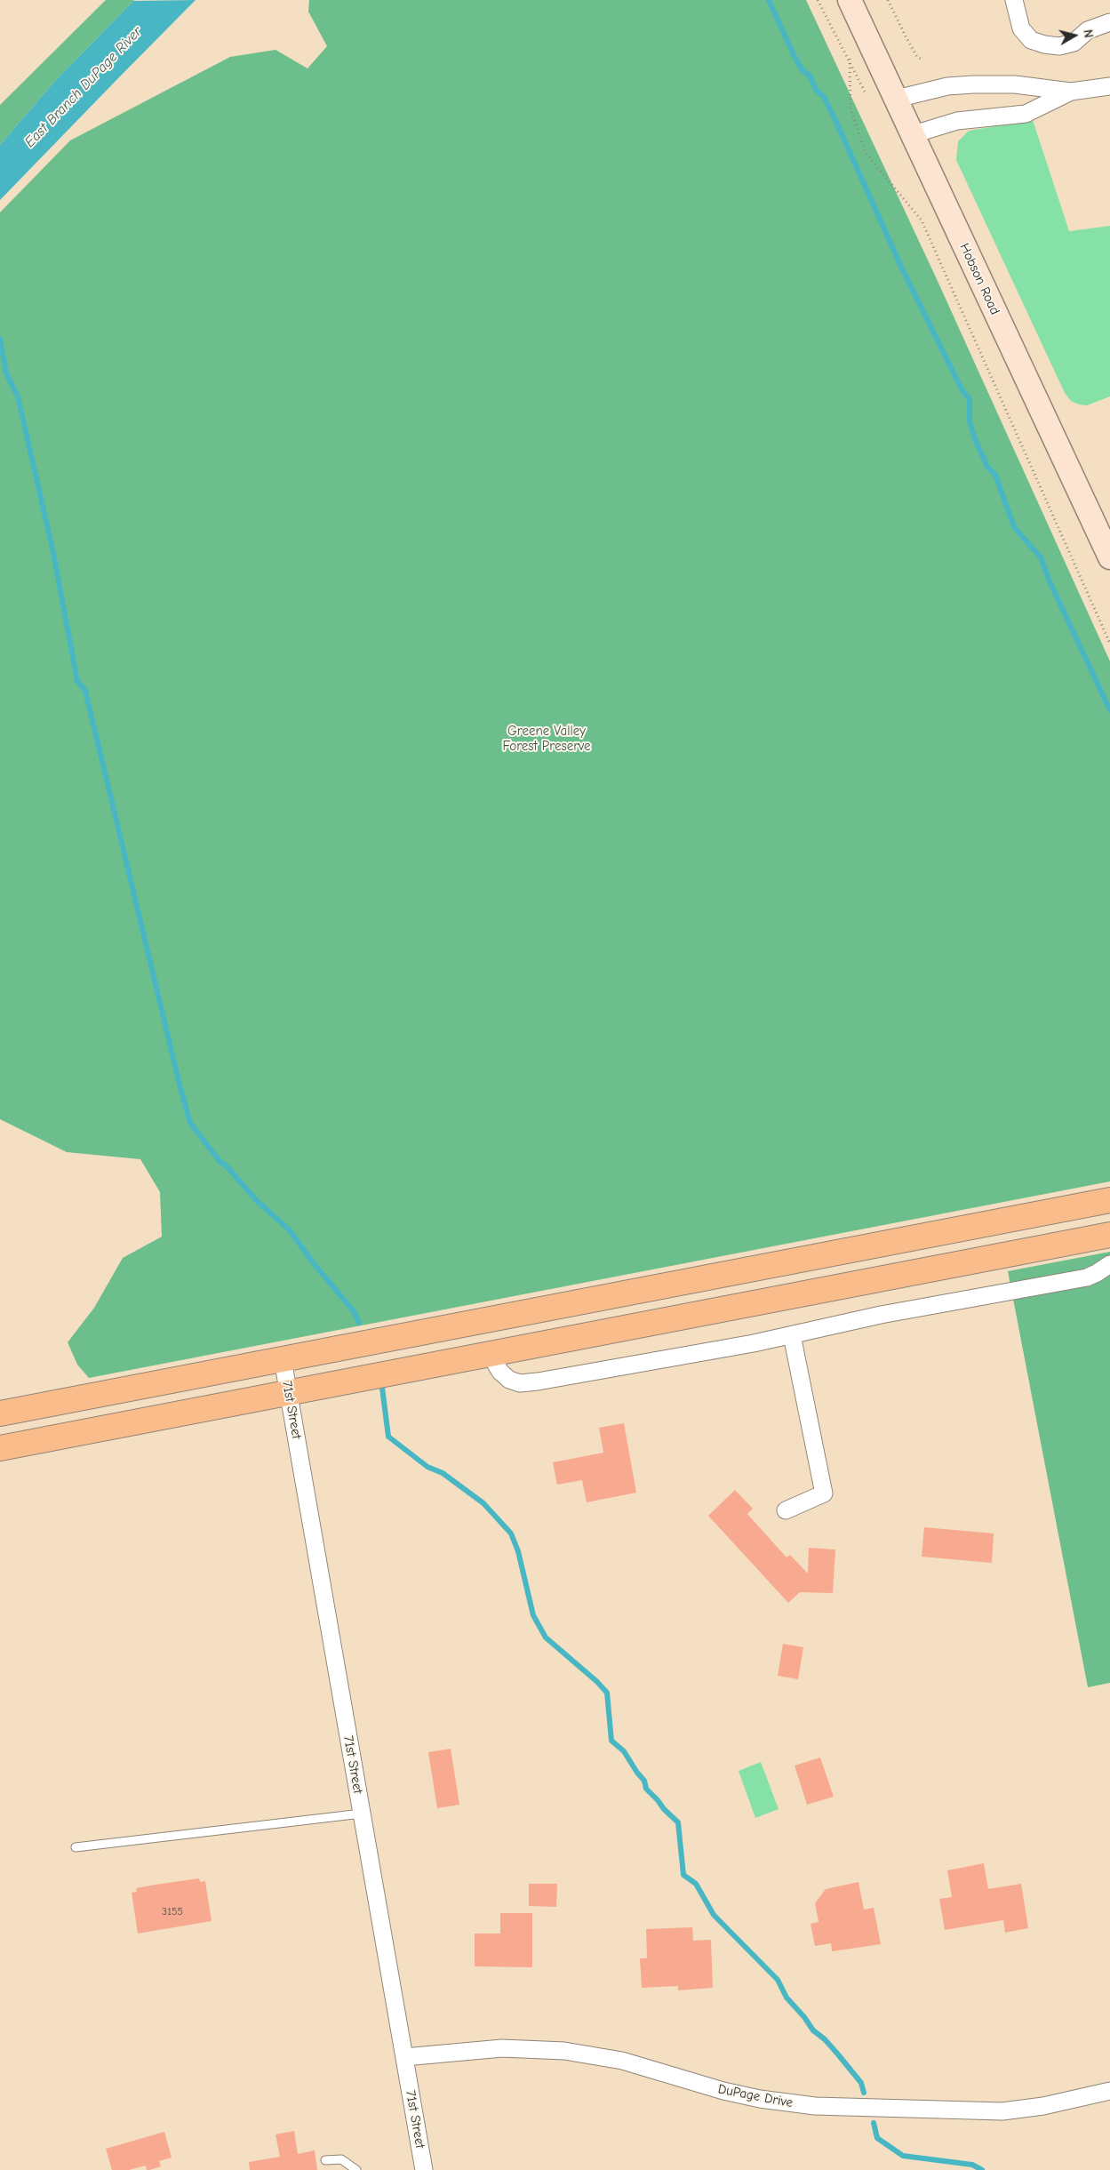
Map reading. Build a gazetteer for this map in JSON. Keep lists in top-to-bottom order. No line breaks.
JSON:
{"streets":{"main road":["Hobson Road"],"street":["71st Street","DuPage Drive"]},"crossings":[["71st Street","DuPage Drive"]],"water":["East Branch DuPage River"],"parks":["Greene Valley Forest Preserve"],"house_numbers":["3155"],"north":"right"}
